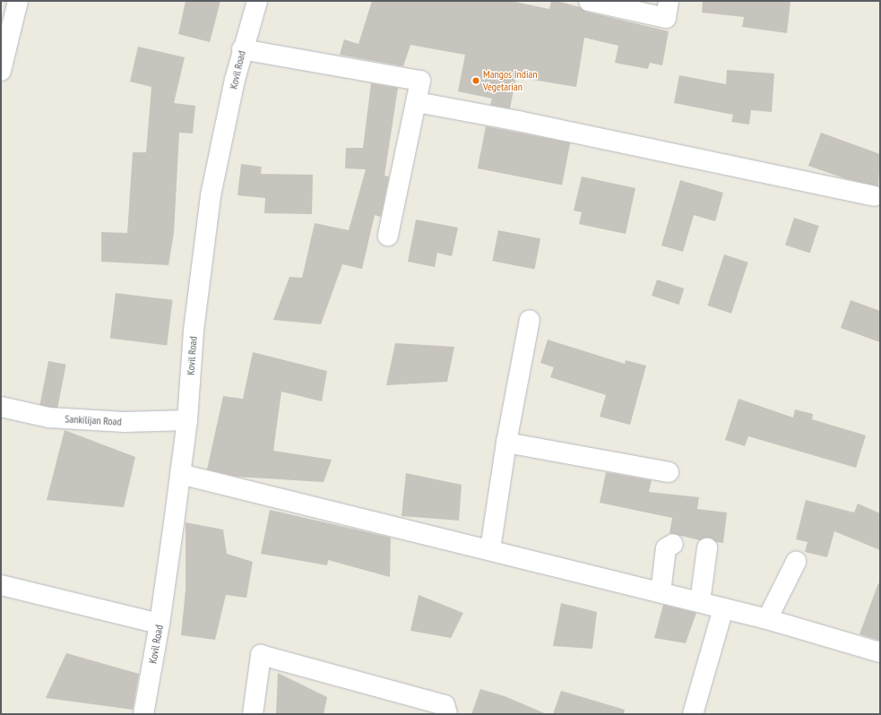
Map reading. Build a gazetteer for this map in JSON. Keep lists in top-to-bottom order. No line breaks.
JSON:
{"streets":{"street":["Kovil Road","Sankilijan Road"]},"crossings":[["Kovil Road","Sankilijan Road"]],"places":["Mangos Indian Vegetarian"]}
